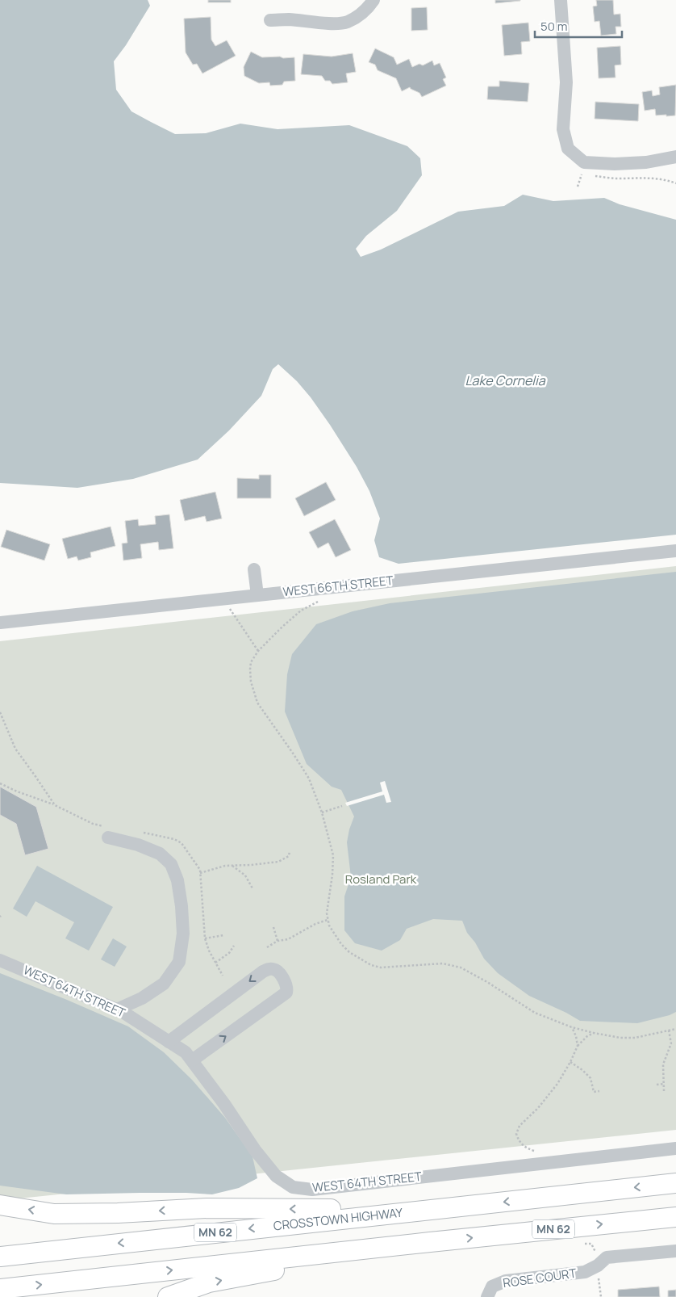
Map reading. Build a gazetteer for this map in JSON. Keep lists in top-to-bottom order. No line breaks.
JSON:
{"streets":{"highway":["CROSSTOWN HIGHWAY","MN 62"],"street":["WEST 66TH STREET","WEST 64TH STREET","ROSE COURT"]},"water":["Lake Cornelia"],"parks":["Rosland Park"],"scale_bar":"50 m"}
